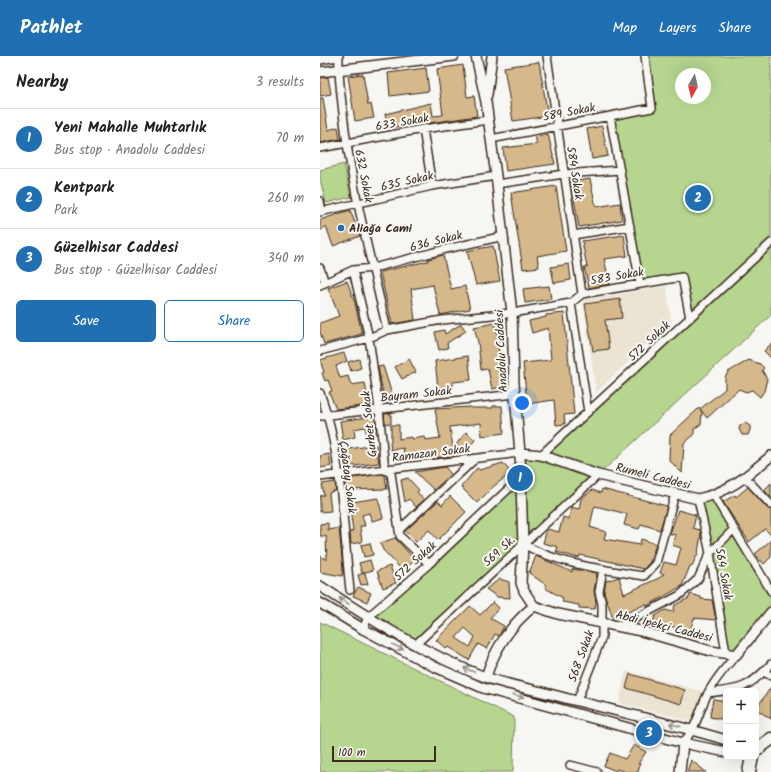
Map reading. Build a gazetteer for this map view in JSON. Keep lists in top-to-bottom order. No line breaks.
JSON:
{"streets":{"street":["589 Sokak","633 Sokak","584 Sokak","632 Sokak","635 Sokak","636 Sokak","583 Sokak","572 Sokak","Anadolu Caddesi","Bayram Sokak","Gurbet Sokak","Ramazan Sokak","Rumeli Caddesi","Çağatay Sokak","569 Sk.","564 Sokak","Abdi İpekçi Caddesi","568 Sokak"]},"crossings":[["589 Sokak","584 Sokak"],["589 Sokak","Anadolu Caddesi"],["633 Sokak","632 Sokak"],["633 Sokak","Anadolu Caddesi"],["584 Sokak","635 Sokak"],["584 Sokak","583 Sokak"],["632 Sokak","635 Sokak"],["632 Sokak","636 Sokak"],["635 Sokak","Anadolu Caddesi"],["636 Sokak","Anadolu Caddesi"],["636 Sokak","Gurbet Sokak"],["583 Sokak","572 Sokak"],["572 Sokak","Anadolu Caddesi"],["572 Sokak","Gurbet Sokak"],["572 Sokak","Rumeli Caddesi"],["Anadolu Caddesi","Bayram Sokak"],["Anadolu Caddesi","Ramazan Sokak"],["Anadolu Caddesi","Rumeli Caddesi"],["Anadolu Caddesi","569 Sk."],["Anadolu Caddesi","Abdi İpekçi Caddesi"],["Bayram Sokak","Gurbet Sokak"],["Bayram Sokak","Çağatay Sokak"],["Gurbet Sokak","Ramazan Sokak"],["Ramazan Sokak","Rumeli Caddesi"],["Ramazan Sokak","Çağatay Sokak"],["Rumeli Caddesi","569 Sk."],["Rumeli Caddesi","564 Sokak"],["564 Sokak","Abdi İpekçi Caddesi"],["Abdi İpekçi Caddesi","568 Sokak"]],"places":["Aliağa Cami"],"scale_bar":"100 m","north":"bottom","page":{"header":"Pathlet","nav":["Map","Layers","Share"],"heading":["Nearby","3 results"],"list":[{"mark":"1","name":"Yeni Mahalle Muhtarlık","note":"Bus stop · Anadolu Caddesi","value":"70 m"},{"mark":"2","name":"Kentpark","note":"Park","value":"260 m"},{"mark":"3","name":"Güzelhisar Caddesi","note":"Bus stop · Güzelhisar Caddesi","value":"340 m"}],"pins":["2","1","3"],"buttons":["Save","Share"],"map_buttons":["+","−"],"scale":"100 m"}}
